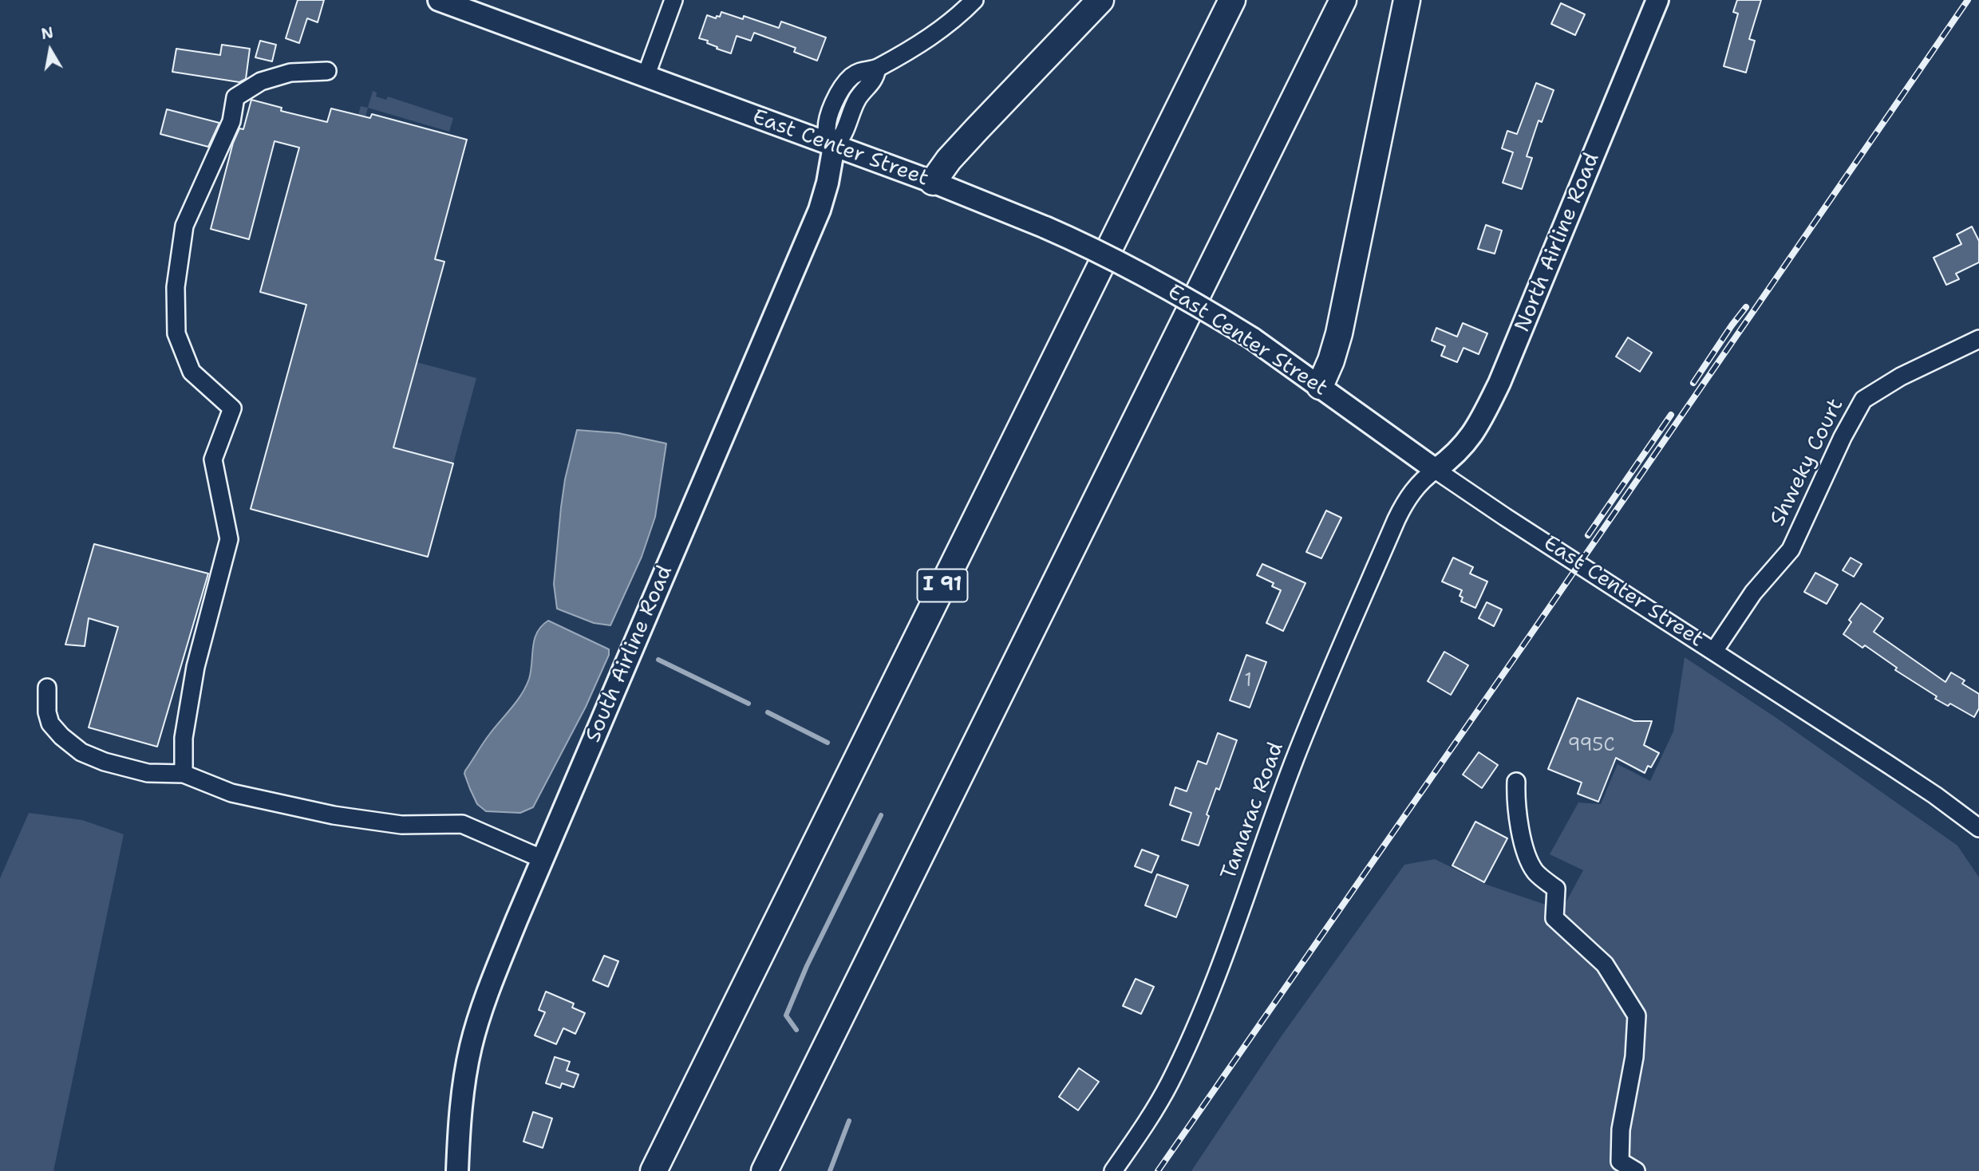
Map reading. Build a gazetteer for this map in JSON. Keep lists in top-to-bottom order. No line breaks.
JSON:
{"streets":{"highway":["I 91"],"main road":["East Center Street","North Airline Road","South Airline Road"],"street":["Shweky Court","Tamarac Road"]},"crossings":[["East Center Street","North Airline Road"],["East Center Street","Shweky Court"],["East Center Street","South Airline Road"],["East Center Street","Tamarac Road"],["North Airline Road","Tamarac Road"]],"house_numbers":["1","995C"],"north":"top"}
